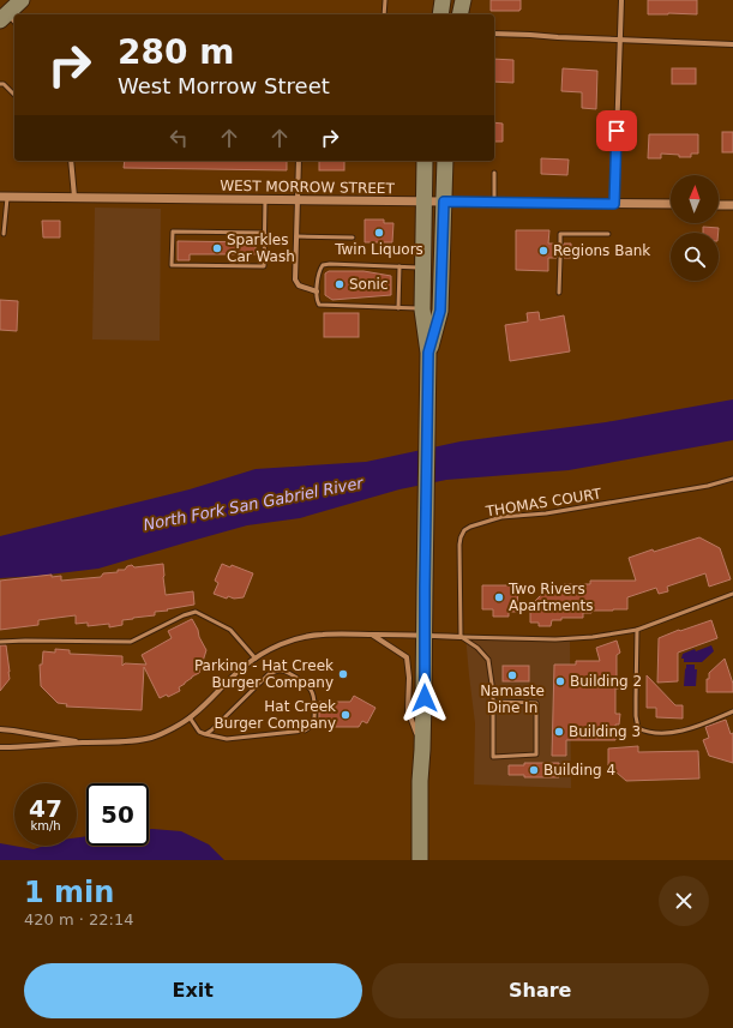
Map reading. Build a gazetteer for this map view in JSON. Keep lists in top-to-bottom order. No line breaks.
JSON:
{"streets":{"street":["WEST MORROW STREET"],"lane":["THOMAS COURT"]},"water":["North Fork San Gabriel River"],"places":["Twin Liquors","Sparkles Car Wash","Regions Bank","Sonic","Two Rivers Apartments","Parking - Hat Creek Burger Company","Namaste Dine In","Building 2","Hat Creek Burger Company","Building 3","Building 4"],"north":"top","page":{"turn":["280 m","West Morrow Street"],"speed":"47 km/h","limit":"50","heading":["1 min","420 m · 22:14"],"buttons":["Exit","Share"]}}
